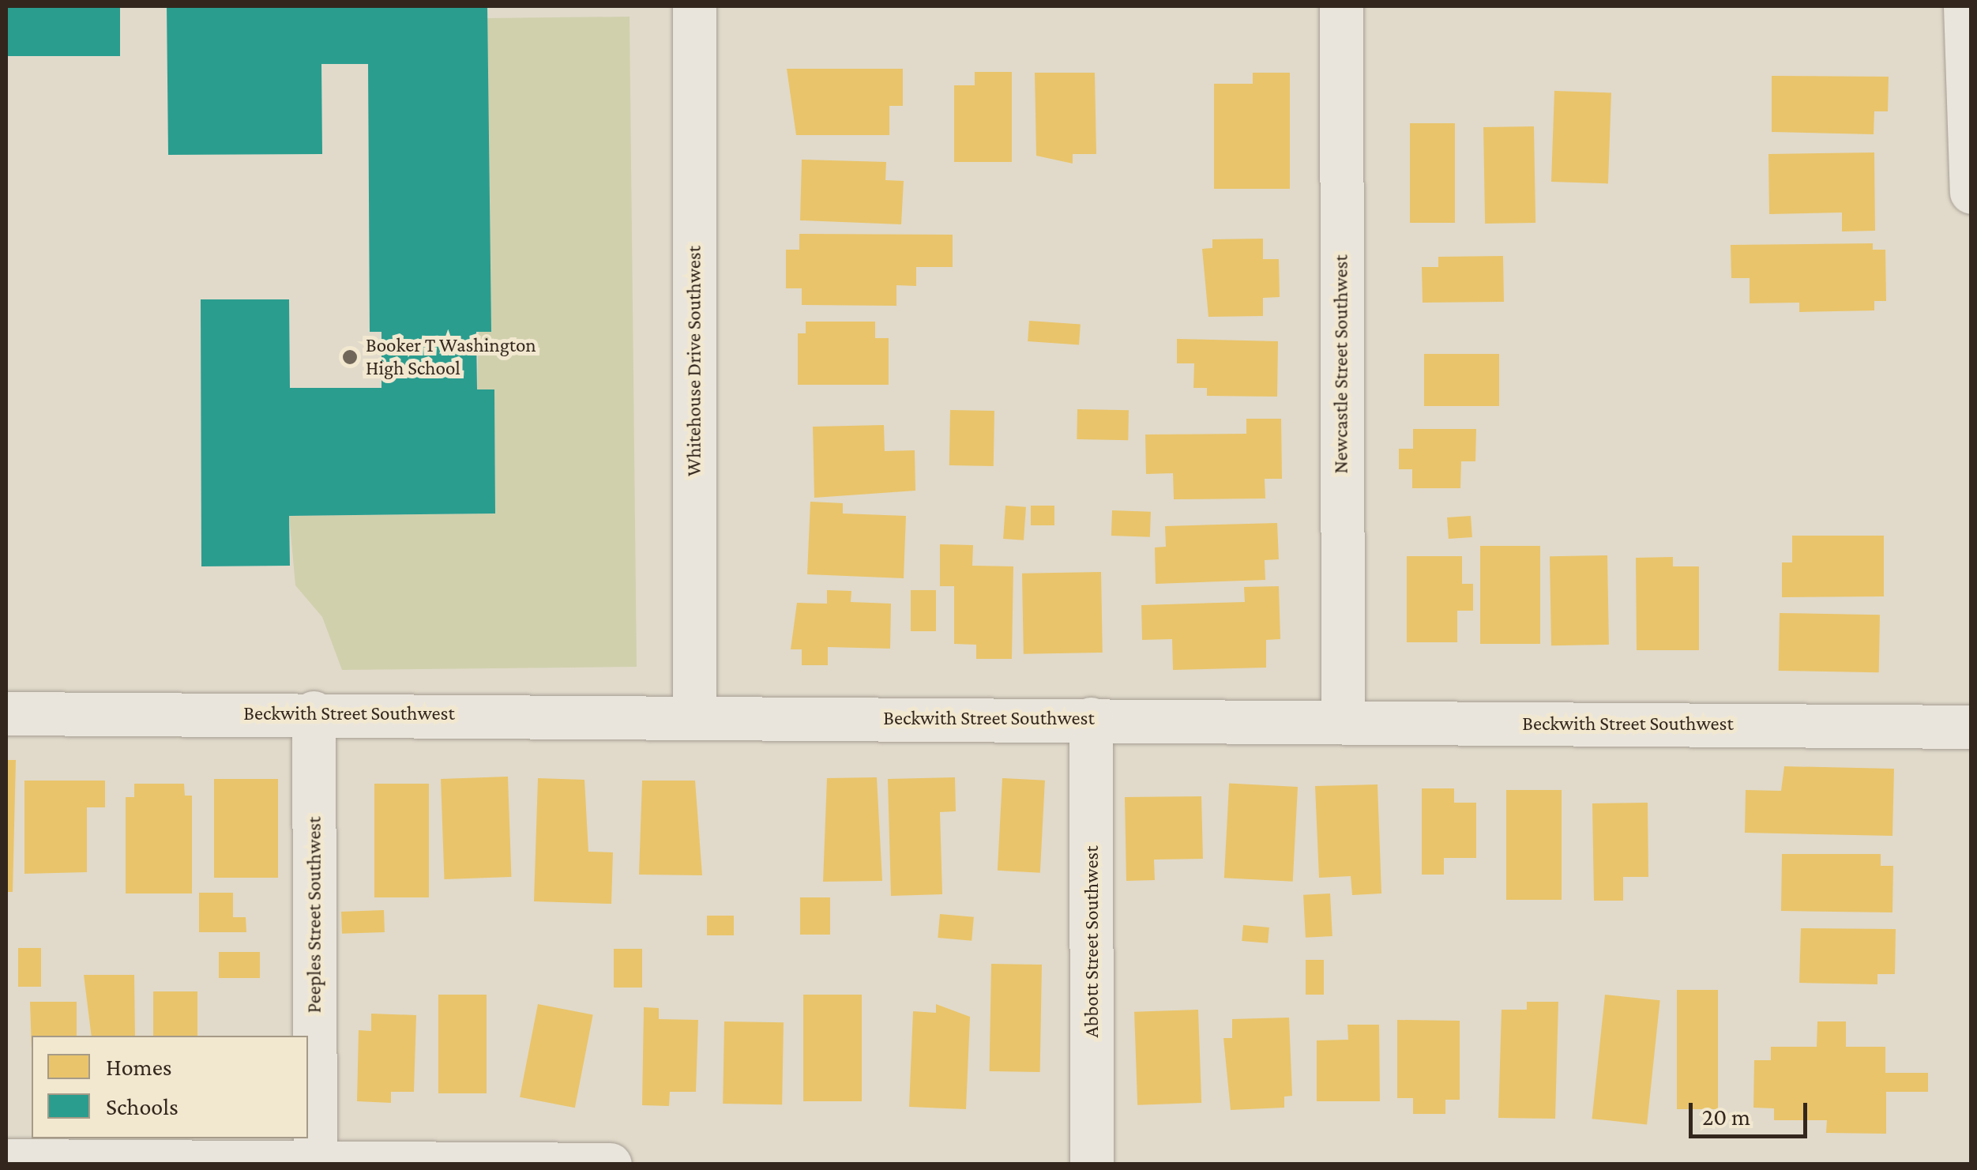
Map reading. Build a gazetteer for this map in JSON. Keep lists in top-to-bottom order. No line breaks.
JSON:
{"streets":{"street":["Whitehouse Drive Southwest","Newcastle Street Southwest","Beckwith Street Southwest","Peeples Street Southwest","Abbott Street Southwest"]},"crossings":[["Whitehouse Drive Southwest","Beckwith Street Southwest"],["Newcastle Street Southwest","Beckwith Street Southwest"],["Beckwith Street Southwest","Peeples Street Southwest"],["Beckwith Street Southwest","Abbott Street Southwest"]],"places":["Booker T Washington High School"],"legend":["Homes","Schools"],"scale_bar":"20 m"}
